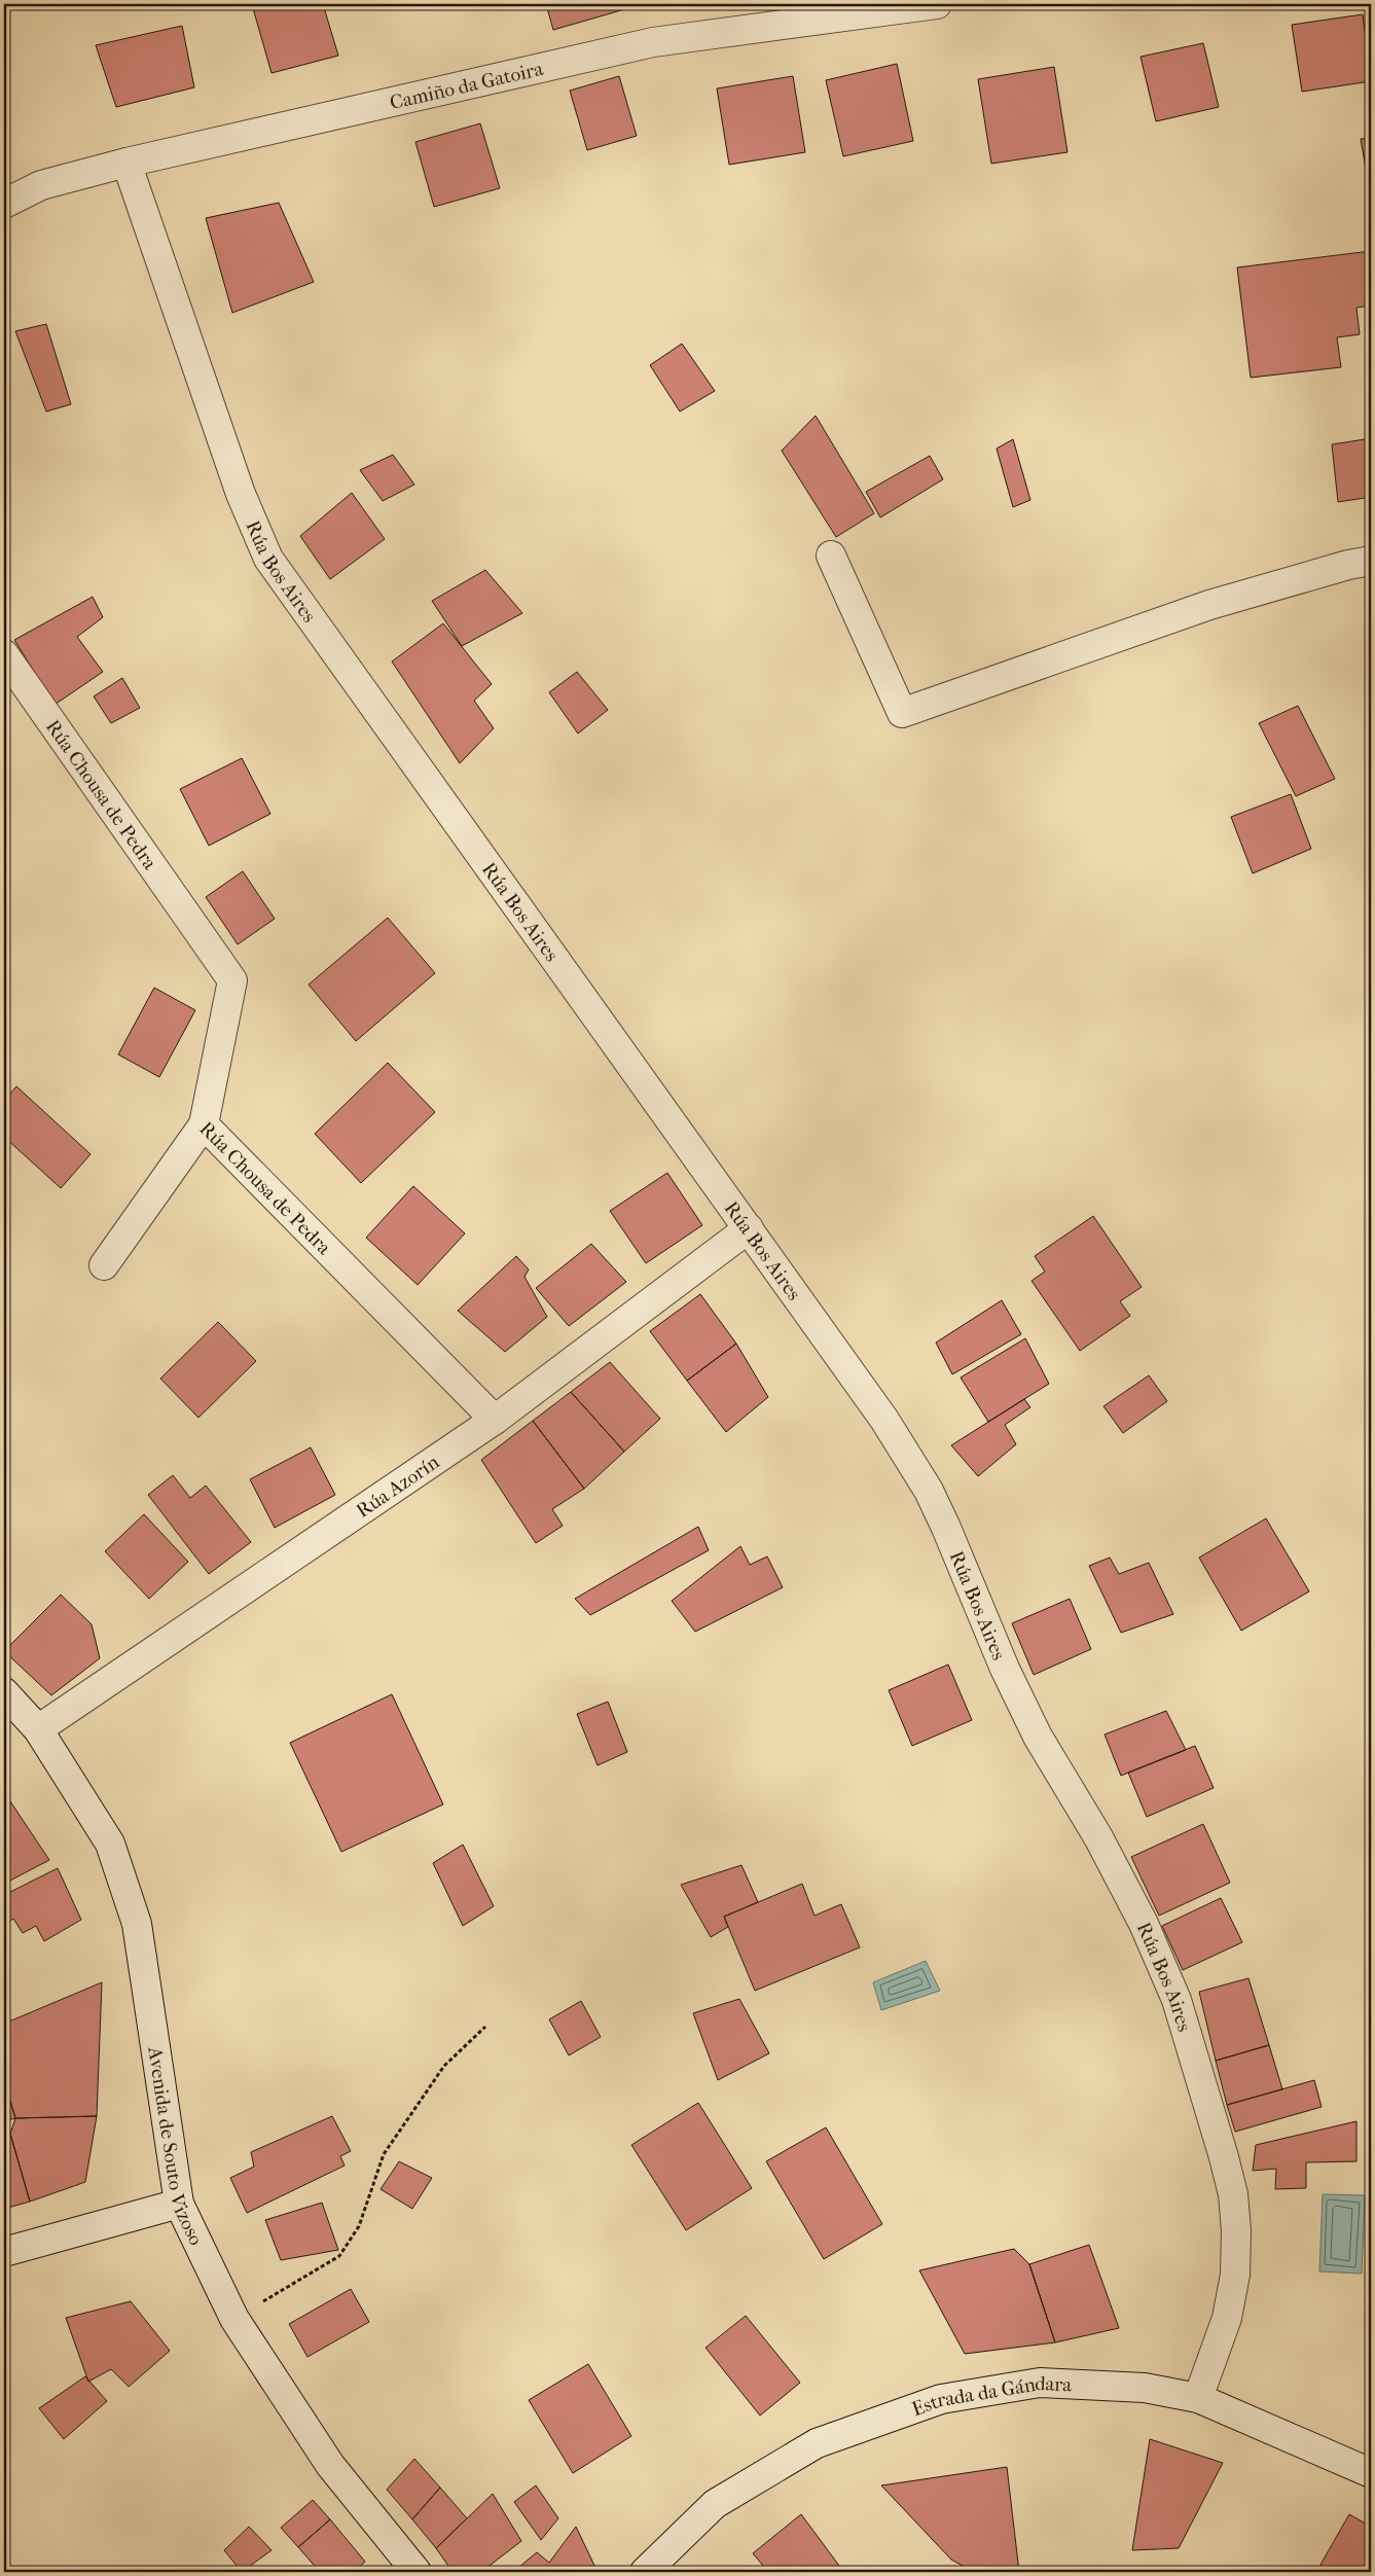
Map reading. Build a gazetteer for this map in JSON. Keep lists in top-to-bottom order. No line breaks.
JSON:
{"streets":{"street":["Camiño da Gatoira","Rúa Bos Aires","Rúa Chousa de Pedra","Rúa Azorín","Avenida de Souto Vizoso","Estrada da Gándara"]},"crossings":[["Camiño da Gatoira","Rúa Bos Aires"],["Rúa Bos Aires","Rúa Azorín"],["Rúa Bos Aires","Estrada da Gándara"],["Rúa Chousa de Pedra","Rúa Azorín"],["Rúa Azorín","Avenida de Souto Vizoso"]]}
